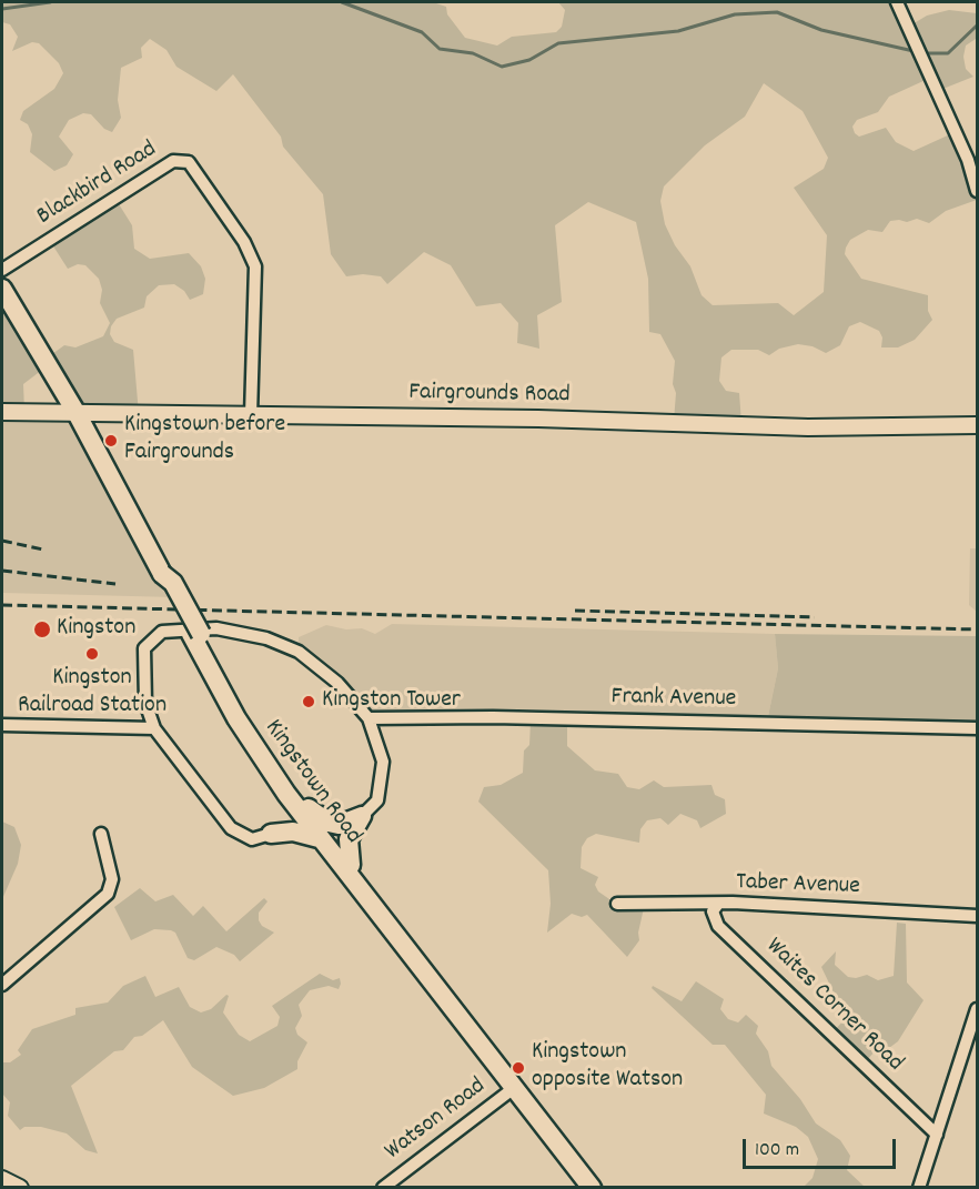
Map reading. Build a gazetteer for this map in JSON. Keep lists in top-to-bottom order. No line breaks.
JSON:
{"streets":{"main road":["Kingstown Road"],"street":["Blackbird Road","Fairgrounds Road","Frank Avenue","Taber Avenue","Waites Corner Road","Watson Road"]},"crossings":[["Blackbird Road","Fairgrounds Road"],["Fairgrounds Road","Kingstown Road"],["Kingstown Road","Watson Road"],["Taber Avenue","Waites Corner Road"]],"places":["Kingstown before Fairgrounds","Kingston","Kingston Railroad Station","Kingston Tower","Kingstown opposite Watson"],"scale_bar":"100 m"}
